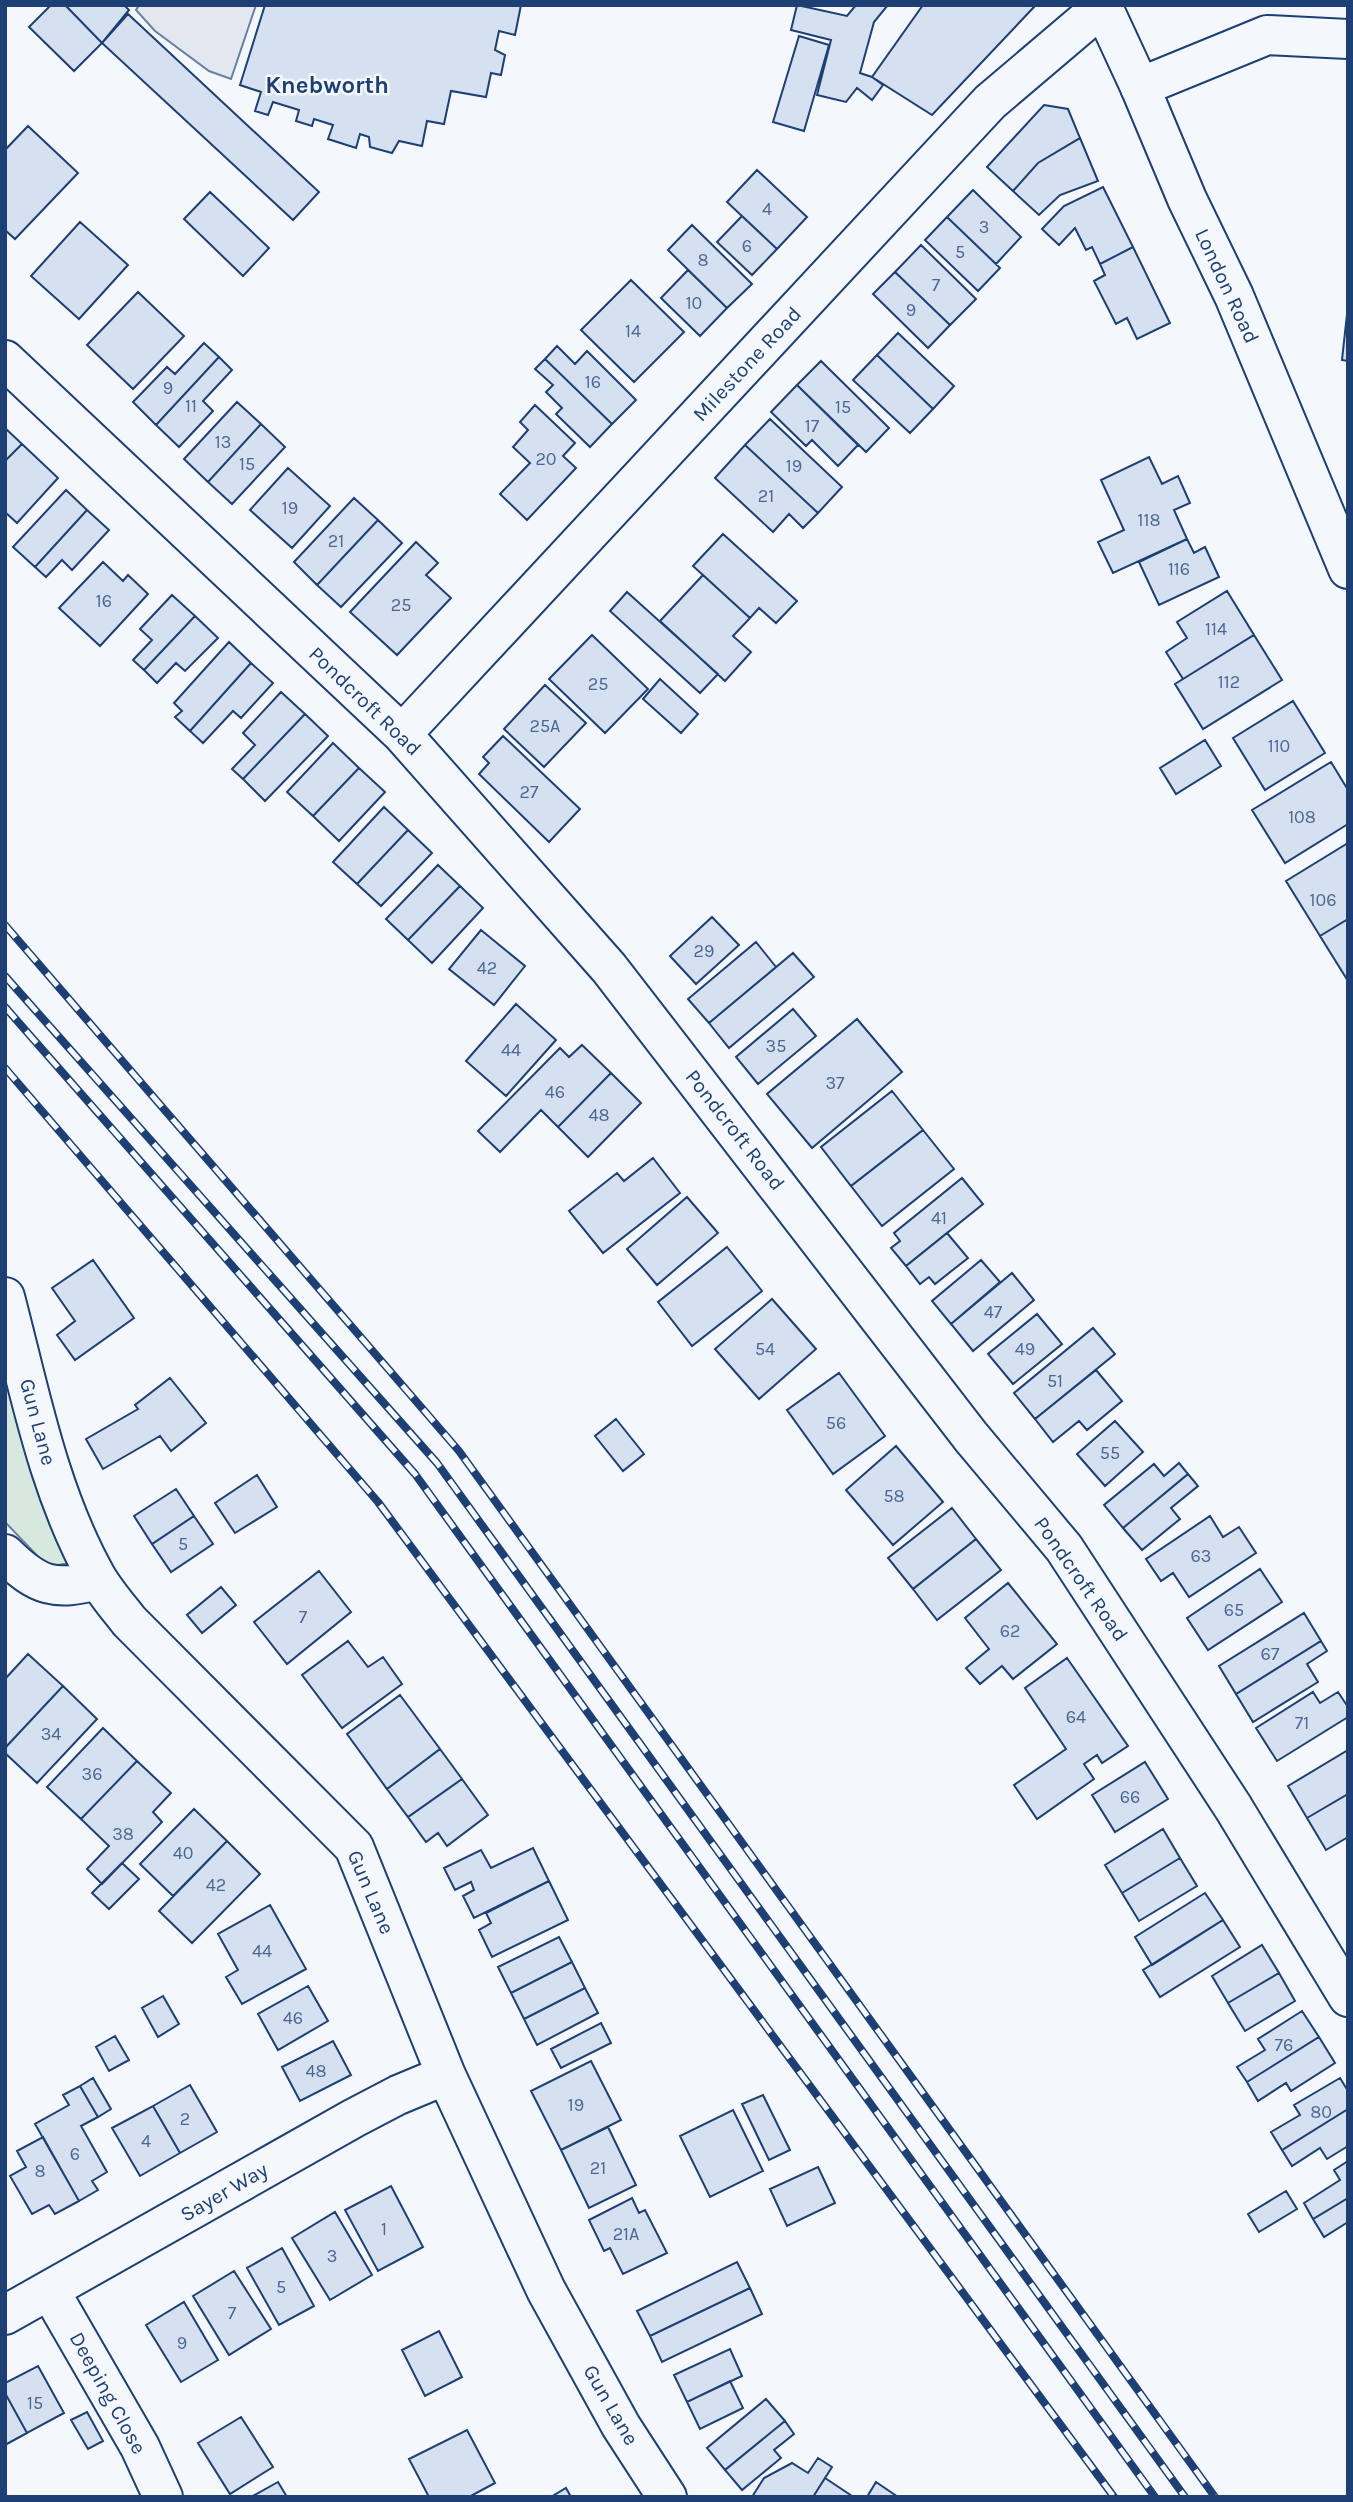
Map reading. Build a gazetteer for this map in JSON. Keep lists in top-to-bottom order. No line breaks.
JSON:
{"streets":{"street":["London Road","Milestone Road","Pondcroft Road","Gun Lane","Sayer Way","Deeping Close"]},"crossings":[["London Road","Milestone Road"],["Milestone Road","Pondcroft Road"],["Gun Lane","Sayer Way"],["Sayer Way","Deeping Close"]],"districts":["Knebworth"],"house_numbers":["4","3","6","5","8","7","10","9","14","16","9","11","15","17","13","20","15","19","21","19","118","21","116","16","25","114","112","25","25A","110","27","108","106","29","42","35","44","37","46","48","41","47","54","49","51","56","55","58","5","63","65","7","62","67","64","71","34","36","66","38","40","42","44","46","76","48","19","80","2","4","6","21","8","1","21A","3","5","7","9","15"]}
